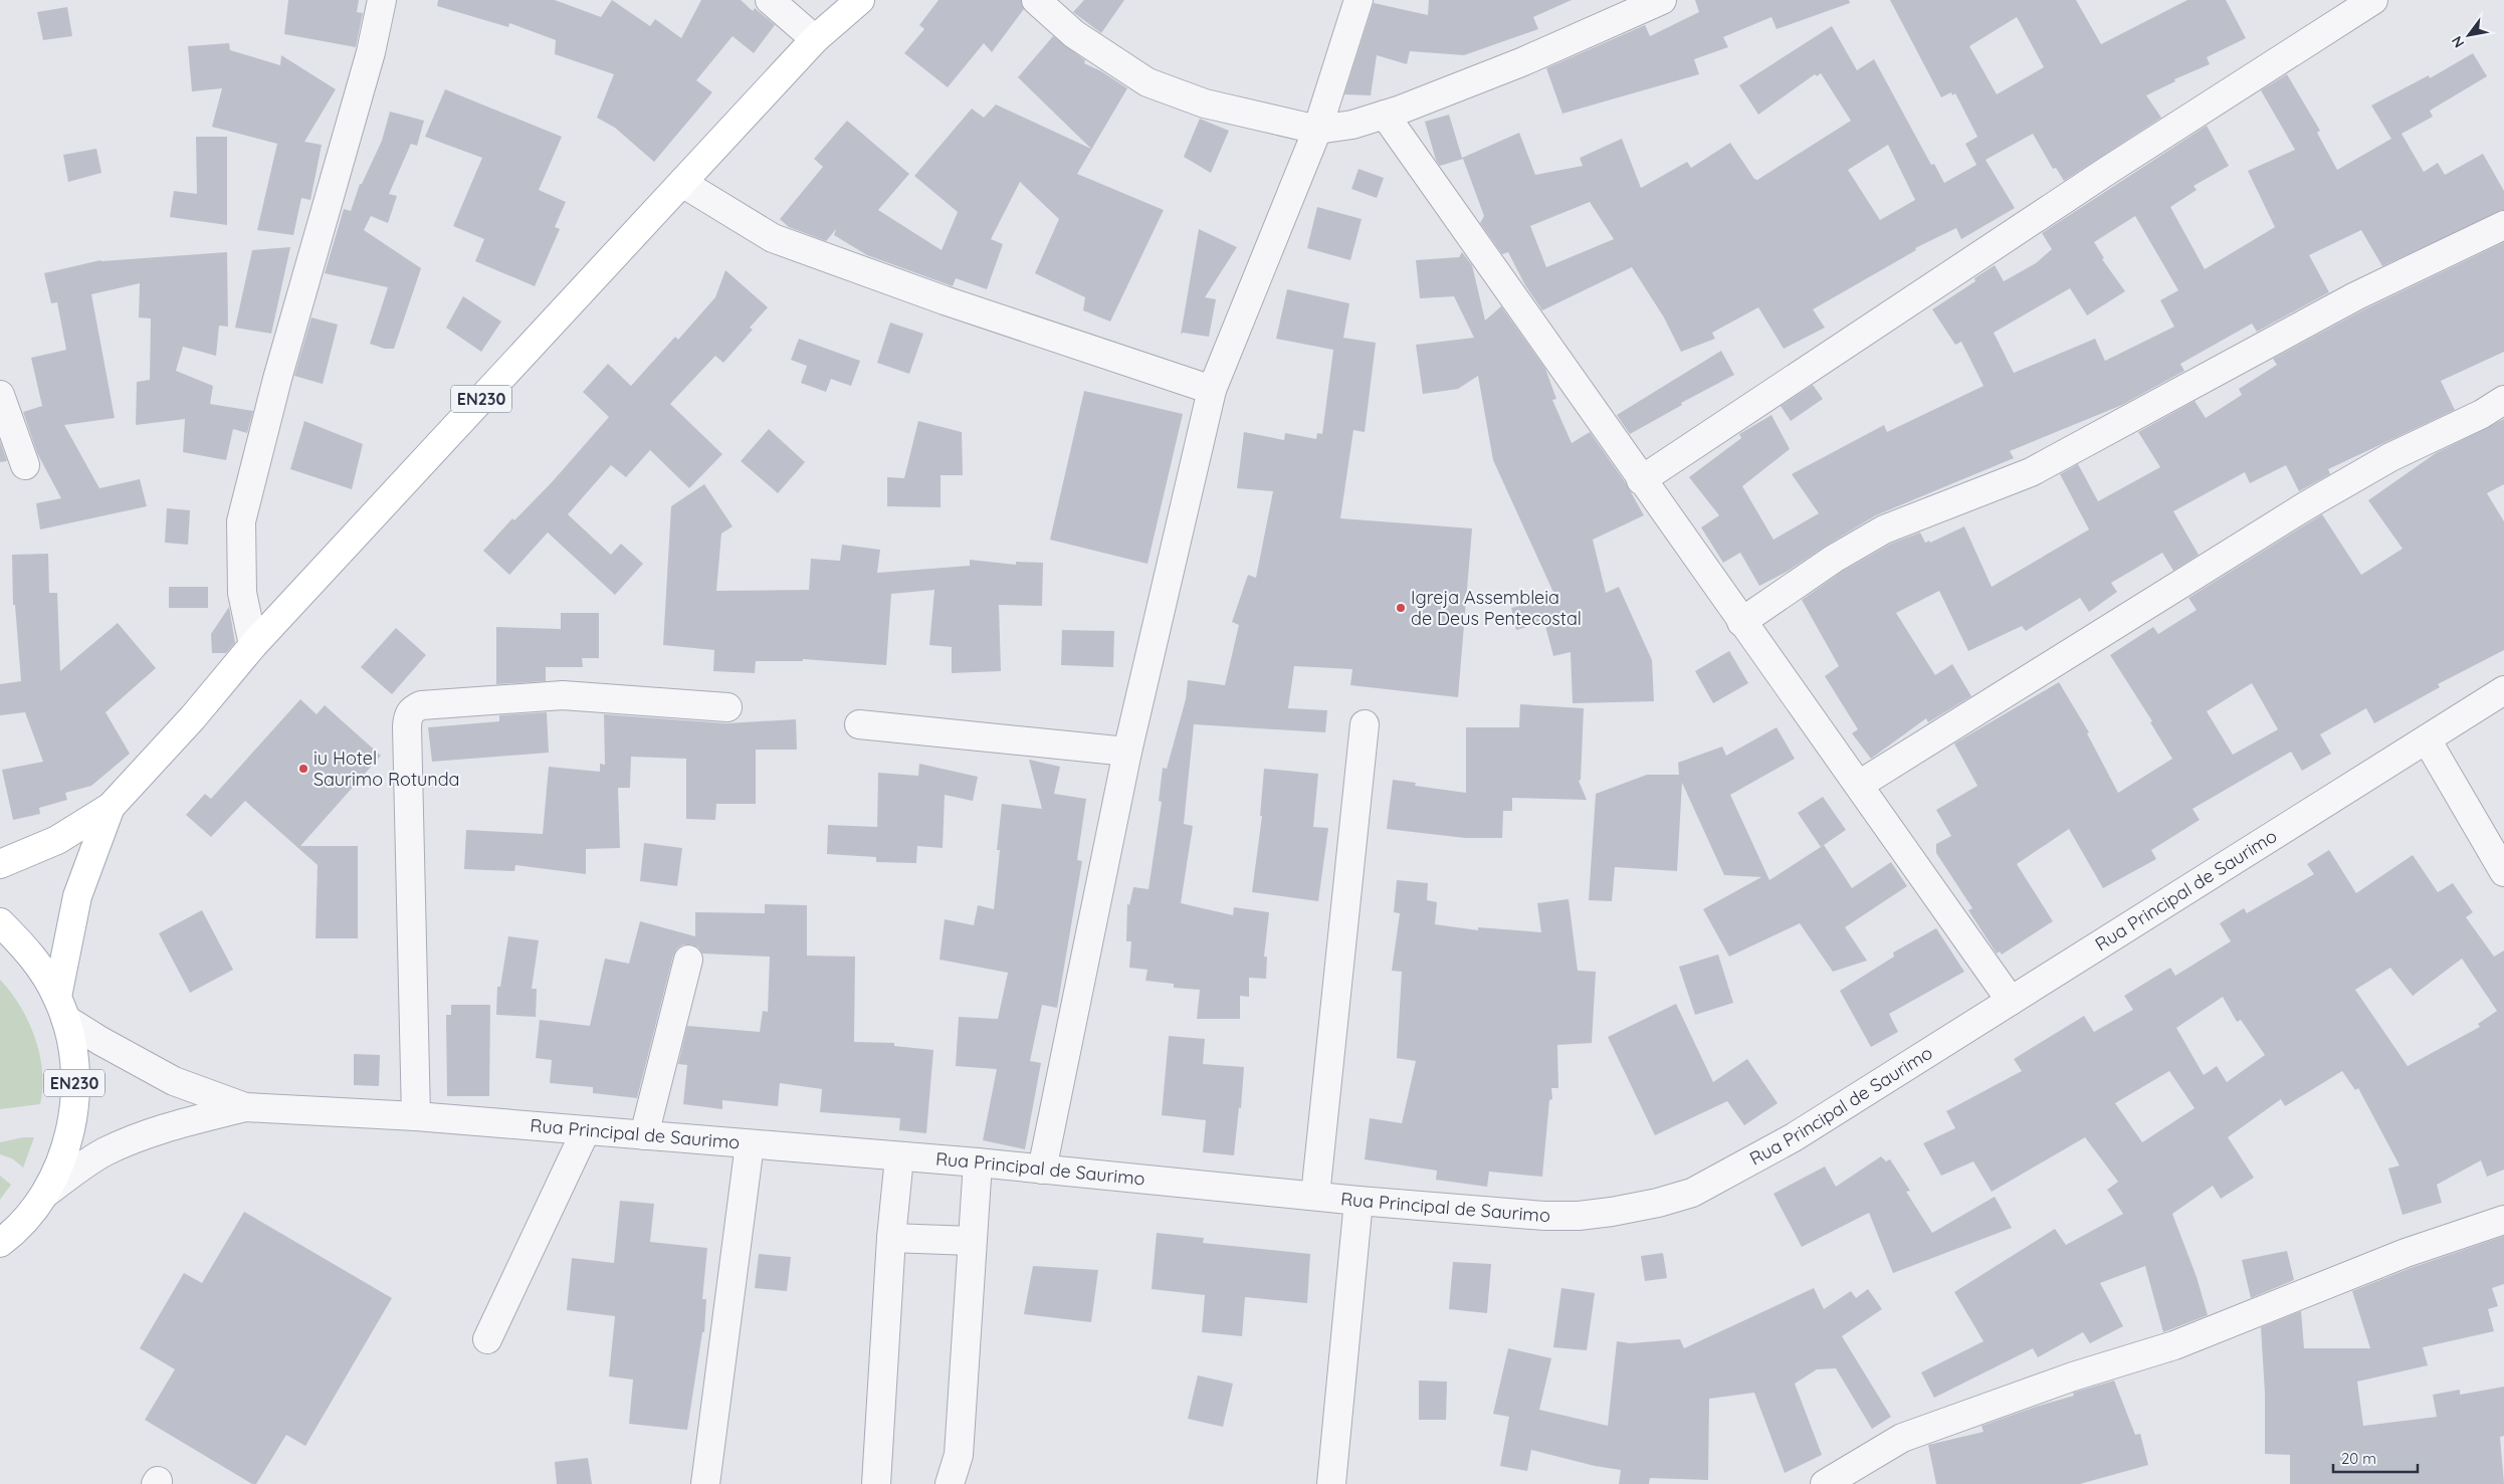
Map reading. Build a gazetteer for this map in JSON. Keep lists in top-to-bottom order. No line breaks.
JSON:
{"streets":{"main road":["EN230"],"street":["Rua Principal de Saurimo"]},"places":["Igreja Assembleia de Deus Pentecostal","iu Hotel Saurimo Rotunda"],"scale_bar":"20 m","north":"bottom left"}
